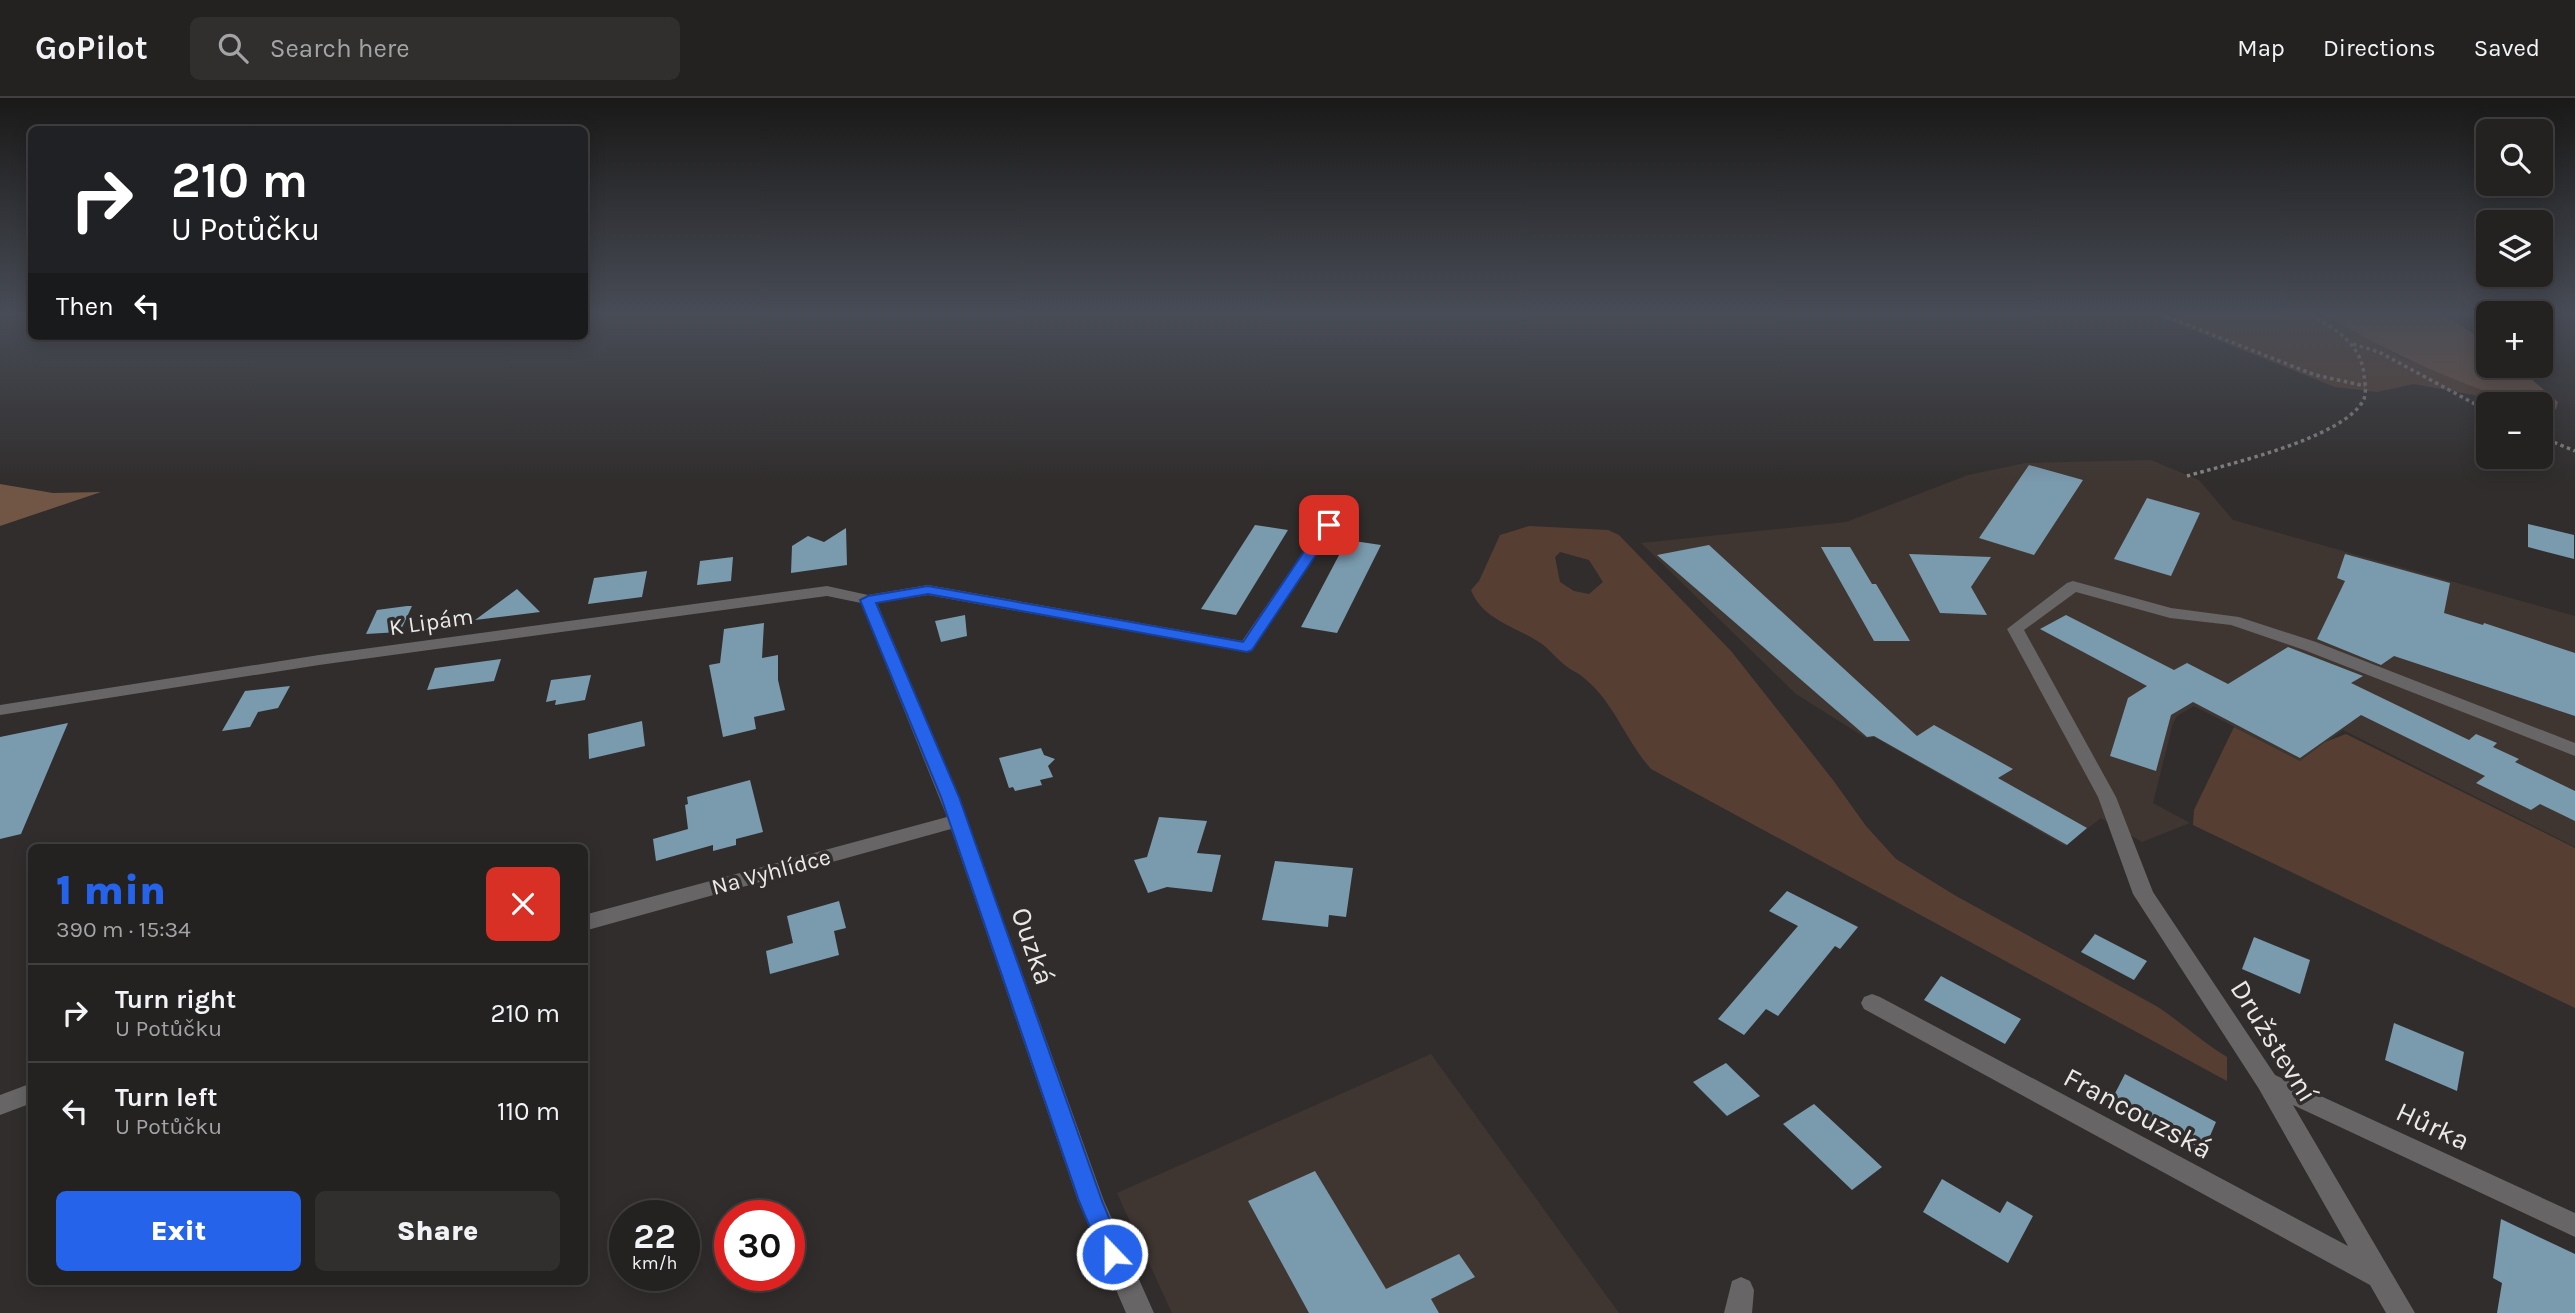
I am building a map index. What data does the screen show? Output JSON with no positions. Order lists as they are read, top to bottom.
{
  "streets": {
    "street": [
      "K Lipám",
      "Na Vyhlídce",
      "Ouzká",
      "Družstevní",
      "Francouzská",
      "Hůrka"
    ]
  },
  "crossings": [
    ["K Lipám", "Ouzká"],
    ["Na Vyhlídce", "Ouzká"],
    ["Družstevní", "Francouzská"],
    ["Družstevní", "Hůrka"]
  ],
  "page": {
    "header": "GoPilot",
    "search": "Search here",
    "nav": ["Map", "Directions", "Saved"],
    "map_buttons": ["+", "−"],
    "turn": ["210 m", "U Potůčku"],
    "then": "Then",
    "heading": ["1 min", "390 m · 15:34"],
    "list": [
      {
        "name": "Turn right",
        "note": "U Potůčku",
        "value": "210 m"
      },
      {
        "name": "Turn left",
        "note": "U Potůčku",
        "value": "110 m"
      }
    ],
    "buttons": ["Exit", "Share"],
    "speed": "22 km/h",
    "limit": "30"
  }
}
